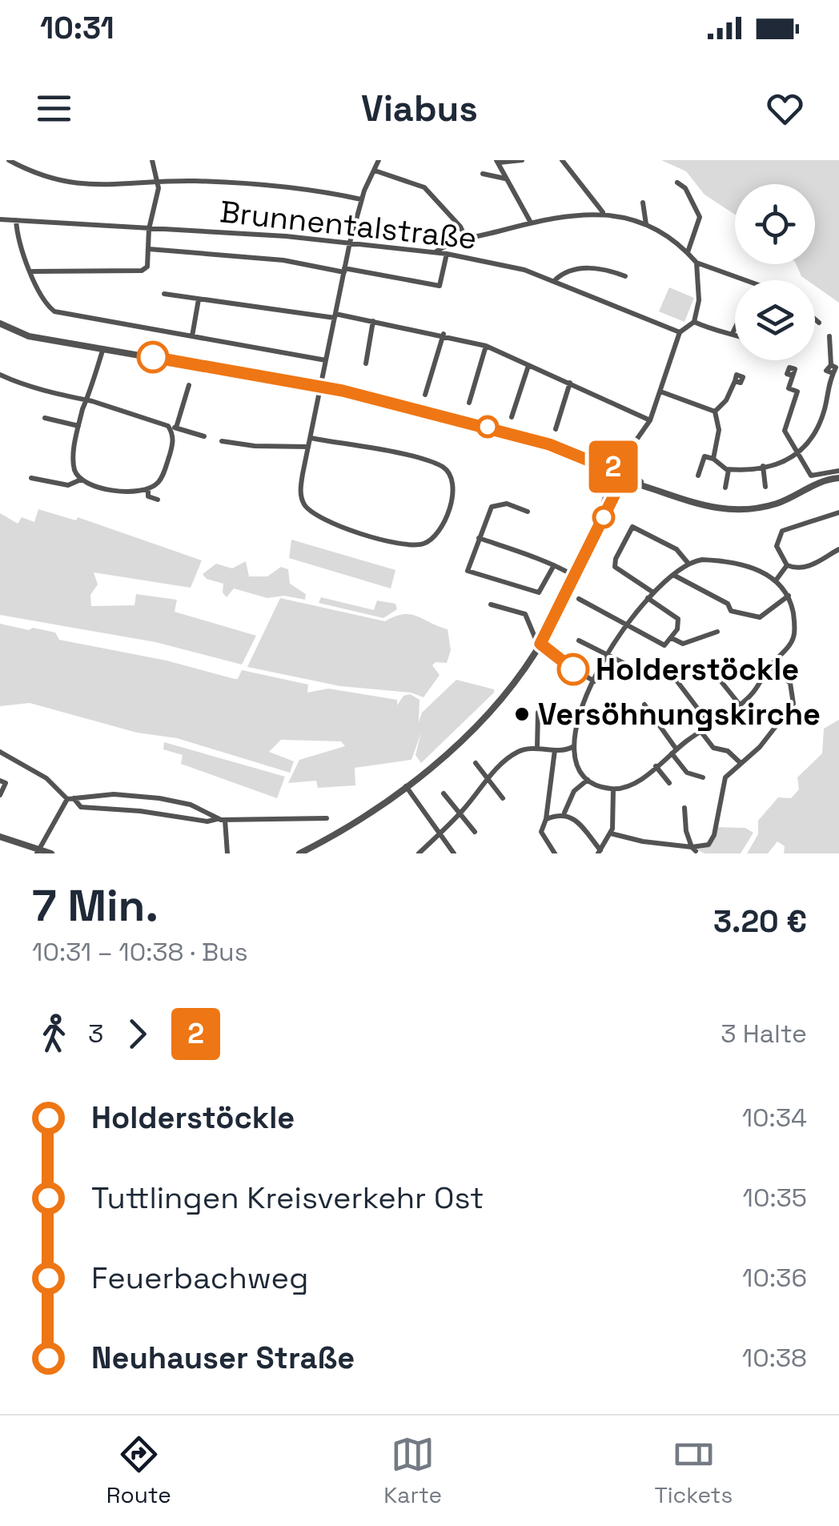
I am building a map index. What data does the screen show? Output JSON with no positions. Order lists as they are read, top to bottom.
{
  "streets": {
    "street": ["Brunnentalstraße"]
  },
  "places": ["Holderstöckle", "Versöhnungskirche"],
  "lines": ["bus line 2"],
  "page": {
    "status": "10:31",
    "header": "Viabus",
    "on_map": "2",
    "heading": ["7 Min.", "10:31 – 10:38 · Bus", "3.20 €"],
    "legs": ["3", "2", "3 Halte"],
    "list": [
      {
        "name": "Holderstöckle",
        "value": "10:34"
      },
      {
        "name": "Tuttlingen Kreisverkehr Ost",
        "value": "10:35"
      },
      {
        "name": "Feuerbachweg",
        "value": "10:36"
      },
      {
        "name": "Neuhauser Straße",
        "value": "10:38"
      }
    ],
    "tabs": ["Route", "Karte", "Tickets"]
  }
}
